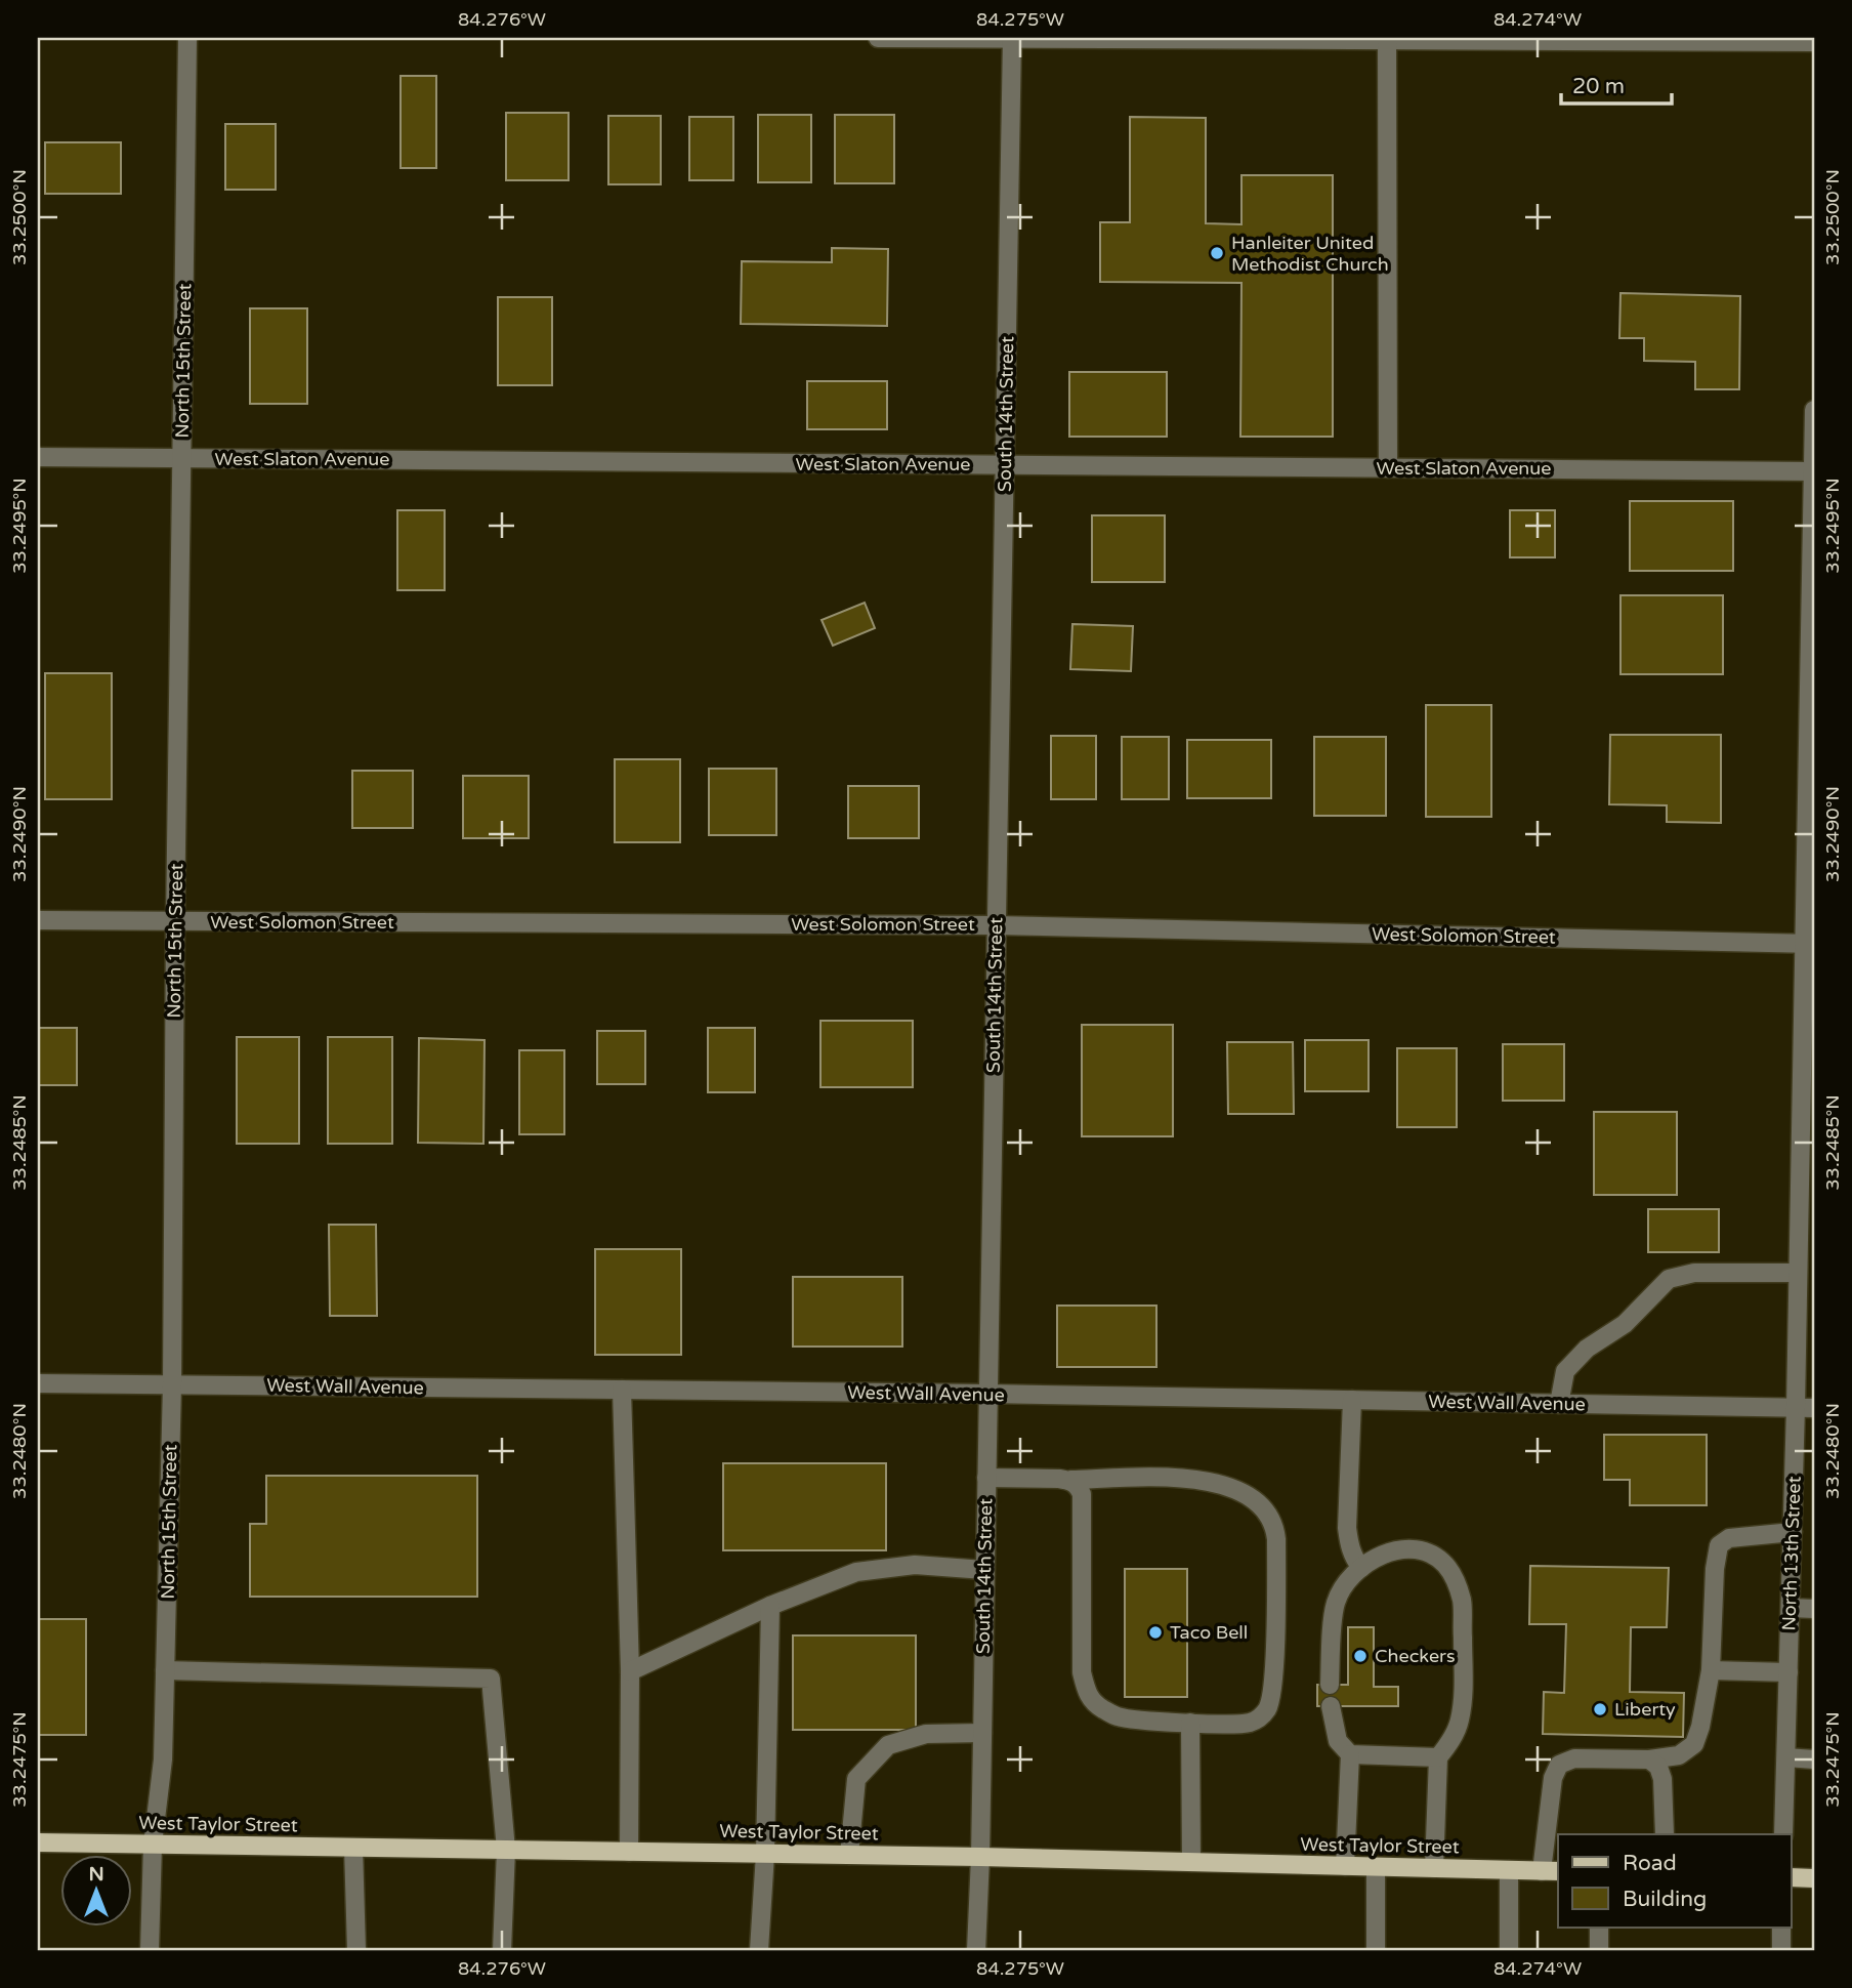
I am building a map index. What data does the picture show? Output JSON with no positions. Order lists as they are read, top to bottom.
{
  "streets": {
    "main road": ["West Taylor Street"],
    "street": [
      "North 15th Street",
      "South 14th Street",
      "West Slaton Avenue",
      "West Solomon Street",
      "West Wall Avenue",
      "North 13th Street"
    ]
  },
  "crossings": [
    ["North 15th Street", "West Slaton Avenue"],
    ["North 15th Street", "West Solomon Street"],
    ["North 15th Street", "West Wall Avenue"],
    ["North 15th Street", "West Taylor Street"],
    ["South 14th Street", "West Slaton Avenue"],
    ["South 14th Street", "West Solomon Street"],
    ["South 14th Street", "West Wall Avenue"],
    ["South 14th Street", "West Taylor Street"],
    ["West Slaton Avenue", "North 13th Street"],
    ["West Solomon Street", "North 13th Street"],
    ["West Wall Avenue", "North 13th Street"]
  ],
  "places": [
    "Hanleiter United Methodist Church",
    "Taco Bell",
    "Checkers",
    "Liberty"
  ],
  "legend": ["Road", "Building"],
  "scale_bar": "20 m",
  "north": "top",
  "coordinates": [
    "84.276°W",
    "84.275°W",
    "84.274°W",
    "33.2500°N",
    "33.2495°N",
    "33.2490°N",
    "33.2485°N",
    "33.2480°N",
    "33.2475°N"
  ]
}
